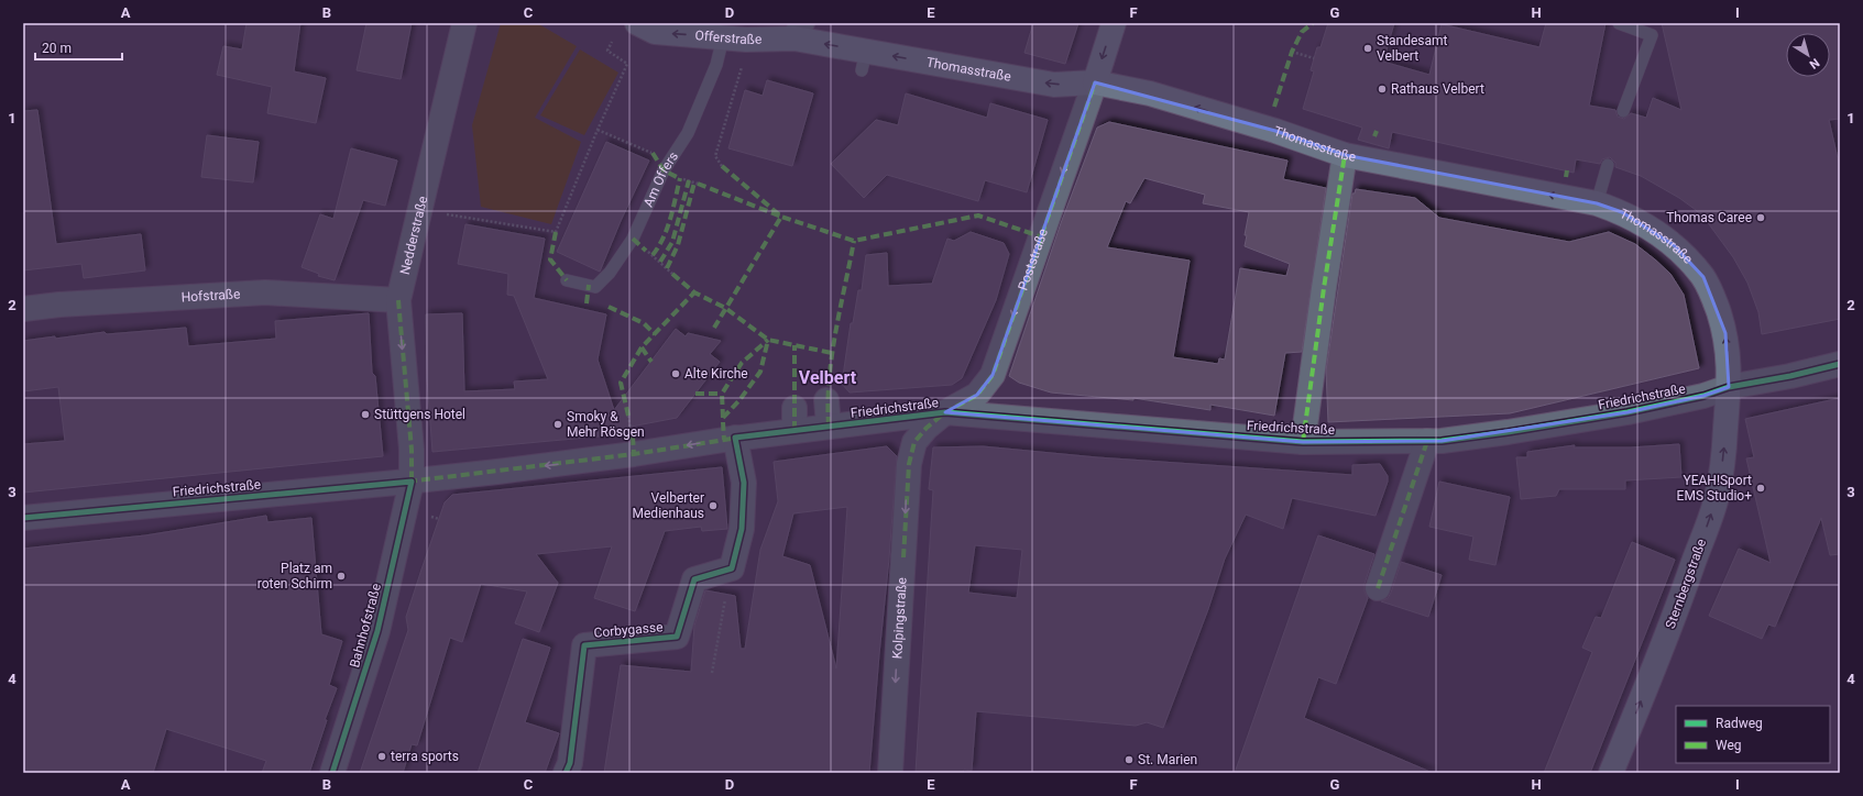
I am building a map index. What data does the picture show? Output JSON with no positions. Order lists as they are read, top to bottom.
{
  "streets": {
    "street": [
      "Offerstraße",
      "Thomasstraße",
      "Nedderstraße",
      "Poststraße",
      "Hofstraße",
      "Friedrichstraße",
      "Sternbergstraße",
      "Kolpingstraße",
      "Bahnhofstraße",
      "Corbygasse"
    ],
    "lane": ["Am Offers"]
  },
  "crossings": [
    ["Offerstraße", "Thomasstraße"],
    ["Offerstraße", "Am Offers"],
    ["Thomasstraße", "Poststraße"],
    ["Thomasstraße", "Friedrichstraße"],
    ["Thomasstraße", "Sternbergstraße"],
    ["Nedderstraße", "Hofstraße"],
    ["Nedderstraße", "Bahnhofstraße"],
    ["Poststraße", "Friedrichstraße"],
    ["Poststraße", "Kolpingstraße"],
    ["Friedrichstraße", "Sternbergstraße"],
    ["Friedrichstraße", "Bahnhofstraße"]
  ],
  "one_way": [
    "Offerstraße",
    "Thomasstraße",
    "Poststraße",
    "Sternbergstraße"
  ],
  "districts": ["Velbert"],
  "places": [
    "Standesamt Velbert",
    "Rathaus Velbert",
    "Thomas Caree",
    "Alte Kirche",
    "Stüttgens Hotel",
    "Smoky & Mehr Rösgen",
    "YEAH!Sport EMS Studio+",
    "Velberter Medienhaus",
    "Platz am roten Schirm",
    "terra sports",
    "St. Marien"
  ],
  "legend": ["Radweg", "Weg"],
  "scale_bar": "20 m",
  "north": "bottom right",
  "grid": {
    "columns": [
      "A",
      "B",
      "C",
      "D",
      "E",
      "F",
      "G",
      "H",
      "I"
    ],
    "rows": [
      "1",
      "2",
      "3",
      "4"
    ]
  }
}
